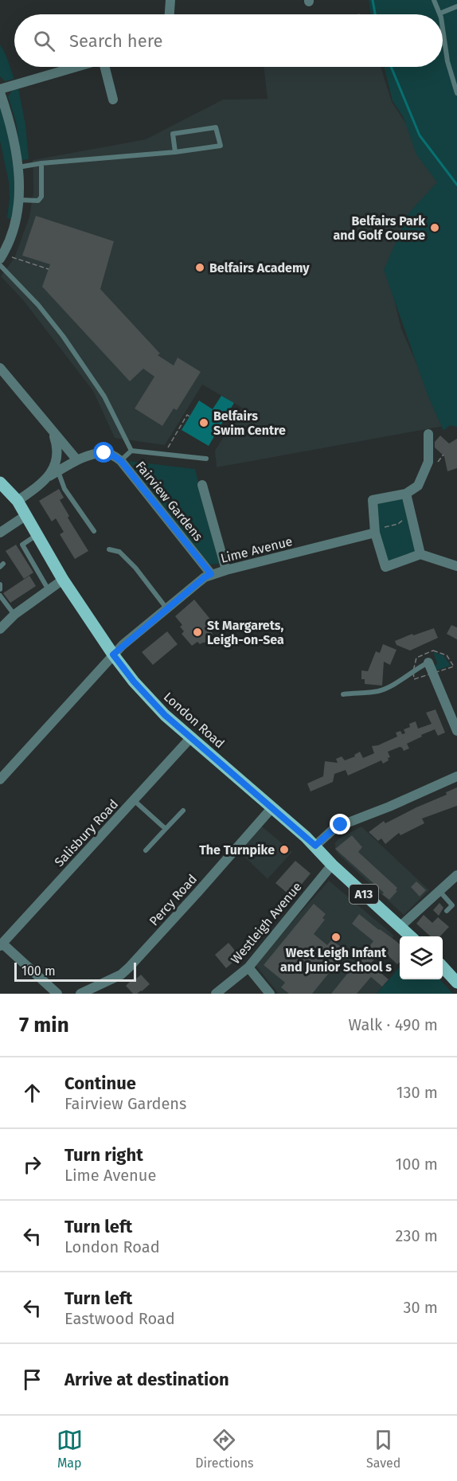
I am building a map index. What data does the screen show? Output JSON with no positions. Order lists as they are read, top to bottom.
{
  "streets": {
    "main road": ["London Road", "A13"],
    "street": [
      "Fairview Gardens",
      "Lime Avenue",
      "Salisbury Road",
      "Percy Road",
      "Westleigh Avenue"
    ]
  },
  "crossings": [
    ["Fairview Gardens", "Lime Avenue"],
    ["Fairview Gardens", "London Road"],
    ["Lime Avenue", "London Road"],
    ["London Road", "Salisbury Road"],
    ["London Road", "Percy Road"],
    ["London Road", "Westleigh Avenue"]
  ],
  "places": [
    "Belfairs Park and Golf Course",
    "Belfairs Academy",
    "Belfairs Swim Centre",
    "St Margarets, Leigh-on-Sea",
    "The Turnpike",
    "West Leigh Infant and Junior School s"
  ],
  "scale_bar": "100 m",
  "page": {
    "search": "Search here",
    "scale": "100 m",
    "heading": ["7 min", "Walk · 490 m"],
    "list": [
      ["Continue", "Fairview Gardens", "130 m"],
      ["Turn right", "Lime Avenue", "100 m"],
      ["Turn left", "London Road", "230 m"],
      ["Turn left", "Eastwood Road", "30 m"],
      "Arrive at destination"
    ],
    "nav": ["Map", "Directions", "Saved"]
  }
}
